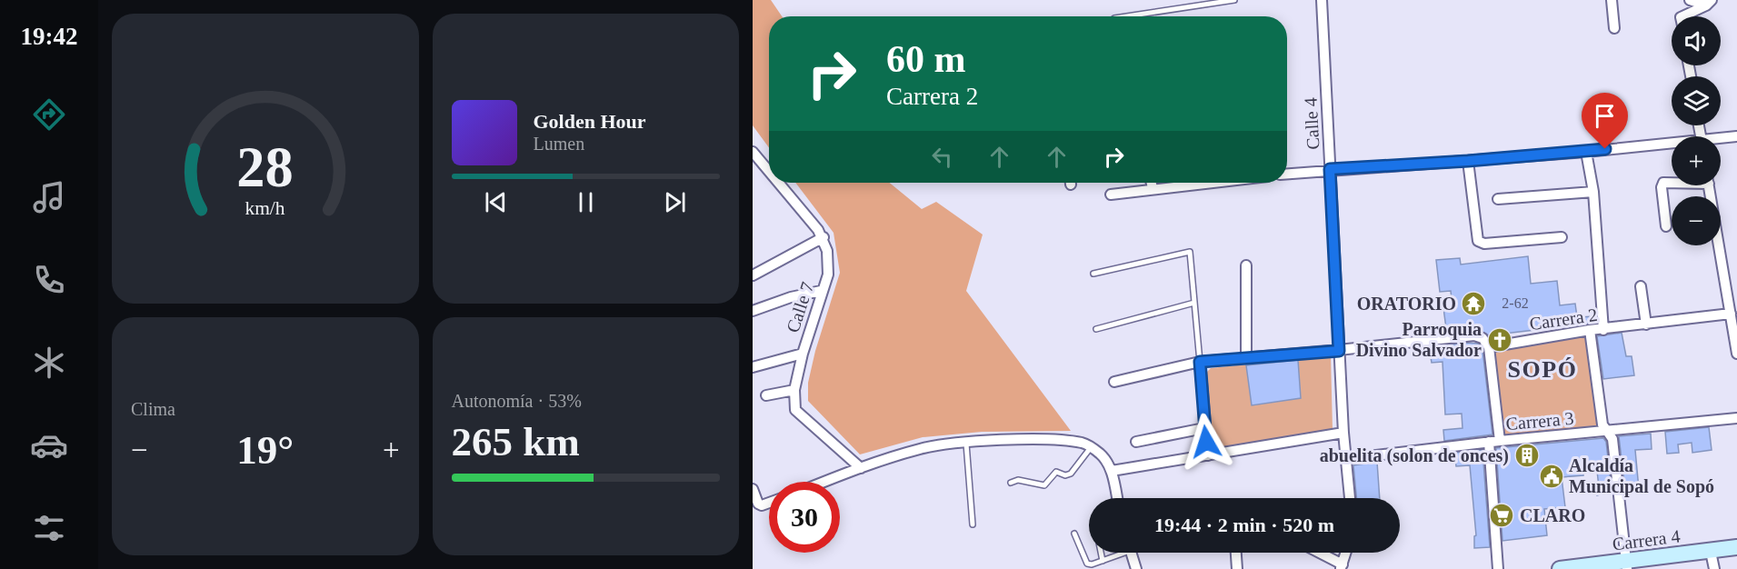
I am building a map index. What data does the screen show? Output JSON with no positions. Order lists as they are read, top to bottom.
{
  "streets": {
    "main road": ["Carrera 4"],
    "street": [
      "Calle 4",
      "Calle 7",
      "Carrera 2",
      "Carrera 3"
    ]
  },
  "crossings": [
    ["Calle 4", "Carrera 3"]
  ],
  "districts": ["SOPÓ"],
  "places": {
    "temple": ["ORATORIO"],
    "church": ["Parroquia Divino Salvador"],
    "building": ["abuelita (solon de onces)"],
    "public building": ["Alcaldía Municipal de Sopó"],
    "supermarket": ["CLARO"]
  },
  "house_numbers": ["2-62"],
  "page": {
    "tabs": "19:42",
    "map_buttons": ["+", "−"],
    "turn": ["60 m", "Carrera 2"],
    "song": ["Golden Hour", "Lumen"],
    "tile": [
      "Clima",
      ["Autonomía · 53%", "265 km"]
    ],
    "heat": ["−", "19°", "+"],
    "limit": "30",
    "trip": "19:44 · 2 min · 520 m",
    "gauge": ["28", "km/h"]
  }
}
